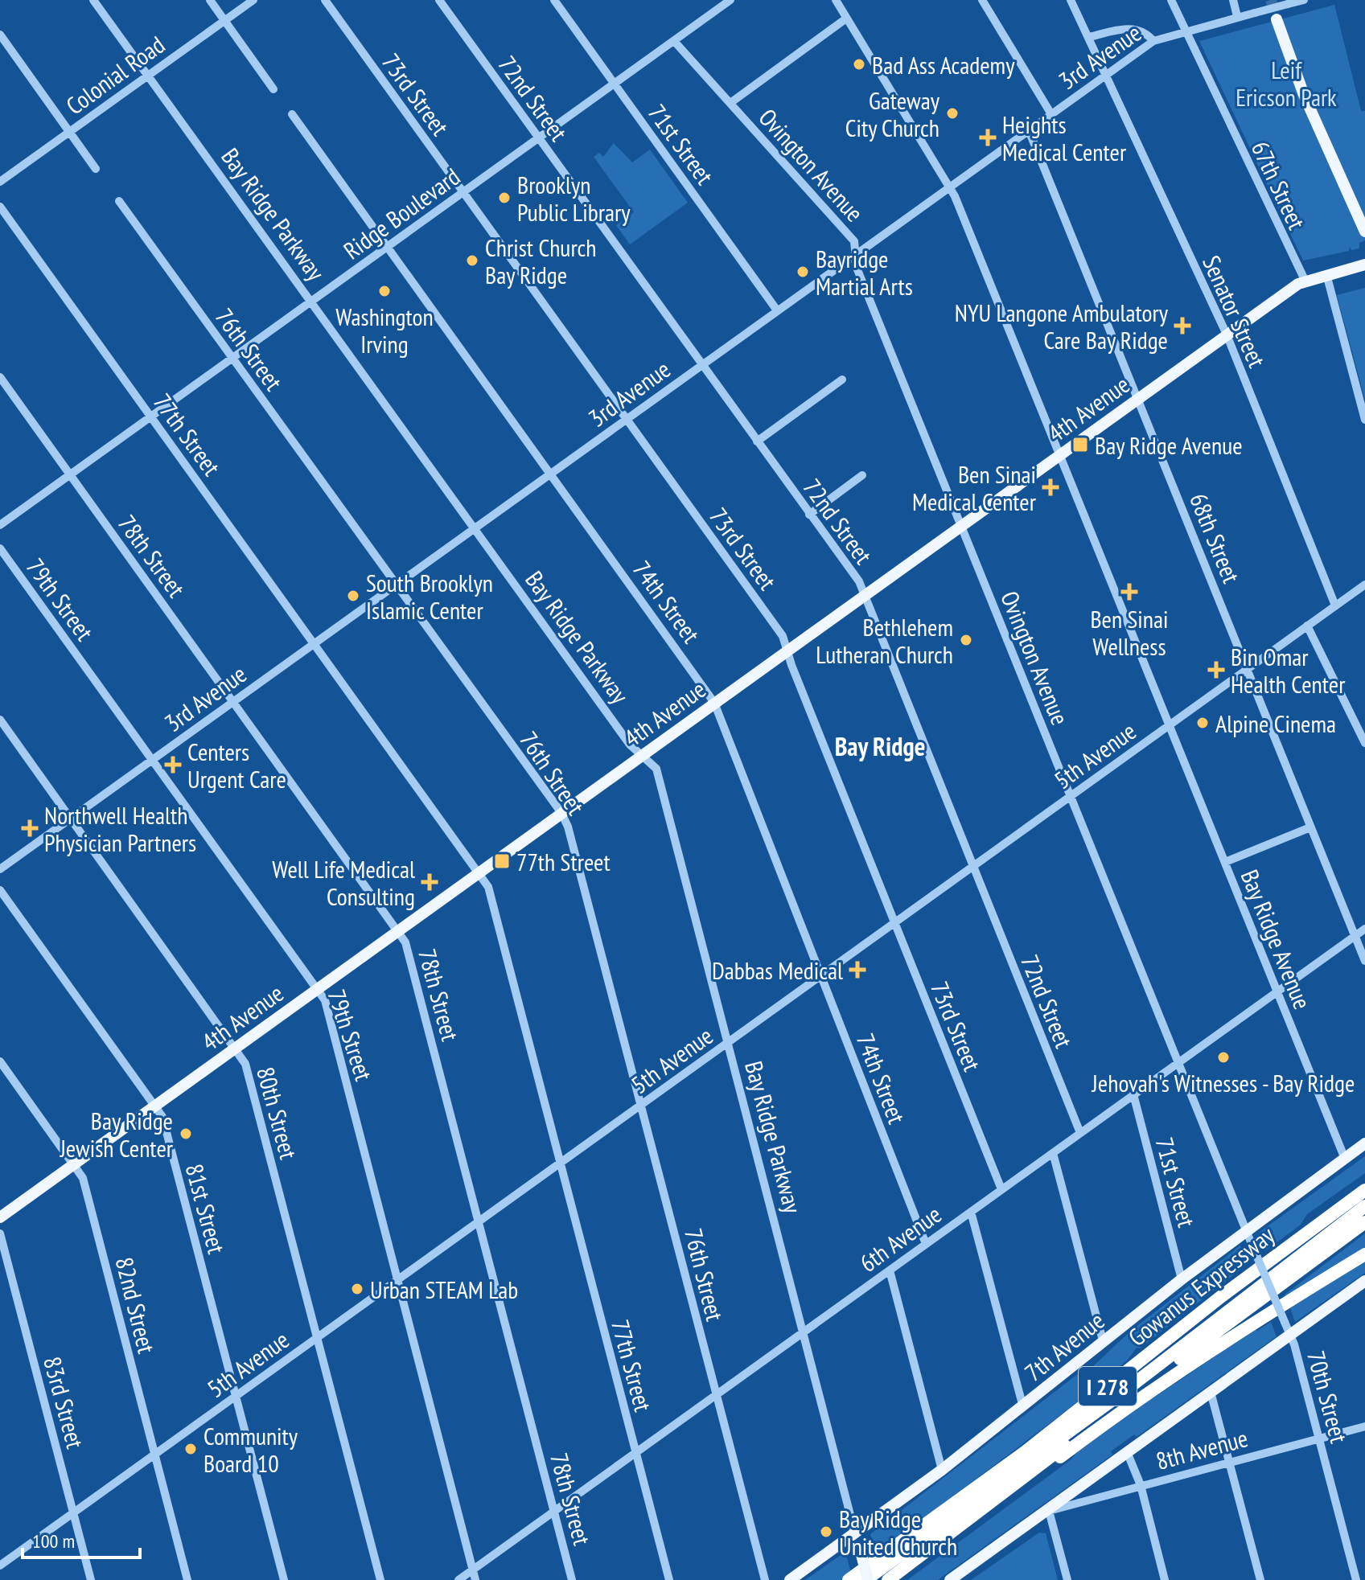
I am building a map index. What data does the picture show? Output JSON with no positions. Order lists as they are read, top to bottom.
{
  "streets": {
    "highway": ["Gowanus Expressway", "I 278"],
    "main road": ["Bay Ridge Parkway", "4th Avenue", "7th Avenue"],
    "street": [
      "3rd Avenue",
      "Colonial Road",
      "73rd Street",
      "72nd Street",
      "71st Street",
      "Ovington Avenue",
      "67th Street",
      "Ridge Boulevard",
      "Senator Street",
      "76th Street",
      "77th Street",
      "68th Street",
      "78th Street",
      "79th Street",
      "74th Street",
      "5th Avenue",
      "Bay Ridge Avenue",
      "80th Street",
      "81st Street",
      "6th Avenue",
      "82nd Street",
      "70th Street",
      "83rd Street",
      "8th Avenue"
    ]
  },
  "crossings": [
    ["3rd Avenue", "73rd Street"],
    ["3rd Avenue", "72nd Street"],
    ["3rd Avenue", "71st Street"],
    ["3rd Avenue", "Ovington Avenue"],
    ["3rd Avenue", "67th Street"],
    ["3rd Avenue", "Bay Ridge Parkway"],
    ["3rd Avenue", "Senator Street"],
    ["3rd Avenue", "76th Street"],
    ["3rd Avenue", "77th Street"],
    ["3rd Avenue", "68th Street"],
    ["3rd Avenue", "78th Street"],
    ["3rd Avenue", "79th Street"],
    ["3rd Avenue", "74th Street"],
    ["3rd Avenue", "Bay Ridge Avenue"],
    ["3rd Avenue", "80th Street"],
    ["Colonial Road", "Bay Ridge Parkway"],
    ["73rd Street", "Ridge Boulevard"],
    ["73rd Street", "4th Avenue"],
    ["73rd Street", "5th Avenue"],
    ["73rd Street", "6th Avenue"],
    ["72nd Street", "Ridge Boulevard"],
    ["72nd Street", "4th Avenue"],
    ["72nd Street", "5th Avenue"],
    ["72nd Street", "6th Avenue"],
    ["71st Street", "Ridge Boulevard"],
    ["71st Street", "6th Avenue"],
    ["71st Street", "7th Avenue"],
    ["Ovington Avenue", "Ridge Boulevard"],
    ["Ovington Avenue", "4th Avenue"],
    ["Ovington Avenue", "5th Avenue"],
    ["Ovington Avenue", "6th Avenue"],
    ["Ovington Avenue", "7th Avenue"],
    ["Ovington Avenue", "70th Street"],
    ["67th Street", "4th Avenue"],
    ["Ridge Boulevard", "Bay Ridge Parkway"],
    ["Ridge Boulevard", "76th Street"],
    ["Ridge Boulevard", "77th Street"],
    ["Ridge Boulevard", "78th Street"],
    ["Ridge Boulevard", "74th Street"],
    ["Bay Ridge Parkway", "4th Avenue"],
    ["Bay Ridge Parkway", "5th Avenue"],
    ["Bay Ridge Parkway", "6th Avenue"],
    ["Bay Ridge Parkway", "7th Avenue"],
    ["Bay Ridge Parkway", "I 278"],
    ["Senator Street", "4th Avenue"],
    ["Senator Street", "5th Avenue"],
    ["76th Street", "4th Avenue"],
    ["76th Street", "5th Avenue"],
    ["76th Street", "6th Avenue"],
    ["4th Avenue", "77th Street"],
    ["4th Avenue", "68th Street"],
    ["4th Avenue", "78th Street"],
    ["4th Avenue", "79th Street"],
    ["4th Avenue", "74th Street"],
    ["4th Avenue", "Bay Ridge Avenue"],
    ["4th Avenue", "80th Street"],
    ["4th Avenue", "81st Street"],
    ["4th Avenue", "82nd Street"],
    ["77th Street", "5th Avenue"],
    ["77th Street", "6th Avenue"],
    ["68th Street", "5th Avenue"],
    ["68th Street", "6th Avenue"],
    ["78th Street", "5th Avenue"],
    ["78th Street", "6th Avenue"],
    ["79th Street", "5th Avenue"],
    ["79th Street", "6th Avenue"],
    ["74th Street", "5th Avenue"],
    ["74th Street", "6th Avenue"],
    ["5th Avenue", "Bay Ridge Avenue"],
    ["5th Avenue", "80th Street"],
    ["5th Avenue", "81st Street"],
    ["5th Avenue", "82nd Street"],
    ["5th Avenue", "83rd Street"],
    ["Bay Ridge Avenue", "6th Avenue"],
    ["Bay Ridge Avenue", "7th Avenue"],
    ["70th Street", "8th Avenue"]
  ],
  "districts": ["Bay Ridge"],
  "parks": ["Leif Ericson Park"],
  "places": {
    "other": [
      "Bad Ass Academy",
      "Gateway City Church",
      "Brooklyn Public Library",
      "Christ Church Bay Ridge",
      "Bayridge Martial Arts",
      "Washington Irving",
      "South Brooklyn Islamic Center",
      "Bethlehem Lutheran Church",
      "Alpine Cinema",
      "Jehovah's Witnesses - Bay Ridge",
      "Bay Ridge Jewish Center",
      "Urban STEAM Lab",
      "Community Board 10",
      "Bay Ridge United Church"
    ],
    "health": [
      "Heights Medical Center",
      "NYU Langone Ambulatory Care Bay Ridge",
      "Ben Sinai Medical Center",
      "Ben Sinai Wellness",
      "Bin Omar Health Center",
      "Centers Urgent Care",
      "Northwell Health Physician Partners",
      "Well Life Medical Consulting",
      "Dabbas Medical"
    ],
    "transit": ["Bay Ridge Avenue", "77th Street"]
  },
  "scale_bar": "100 m"
}
